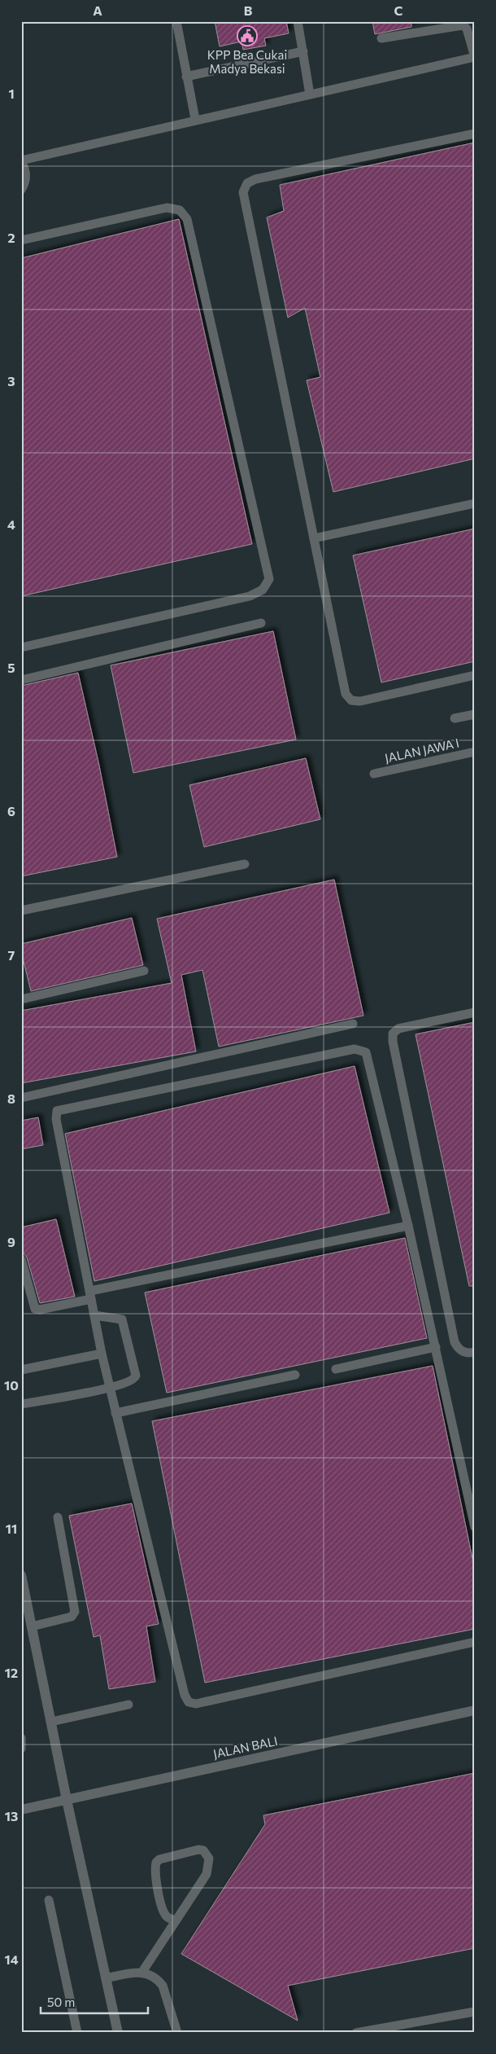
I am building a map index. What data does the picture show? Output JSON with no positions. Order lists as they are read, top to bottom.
{
  "streets": {
    "street": ["JALAN BALI"],
    "lane": ["JALAN JAWA I"]
  },
  "places": {
    "public building": ["KPP Bea Cukai Madya Bekasi"]
  },
  "scale_bar": "50 m",
  "grid": {
    "columns": ["A", "B", "C"],
    "rows": [
      "1",
      "2",
      "3",
      "4",
      "5",
      "6",
      "7",
      "8",
      "9",
      "10",
      "11",
      "12",
      "13",
      "14"
    ]
  }
}
